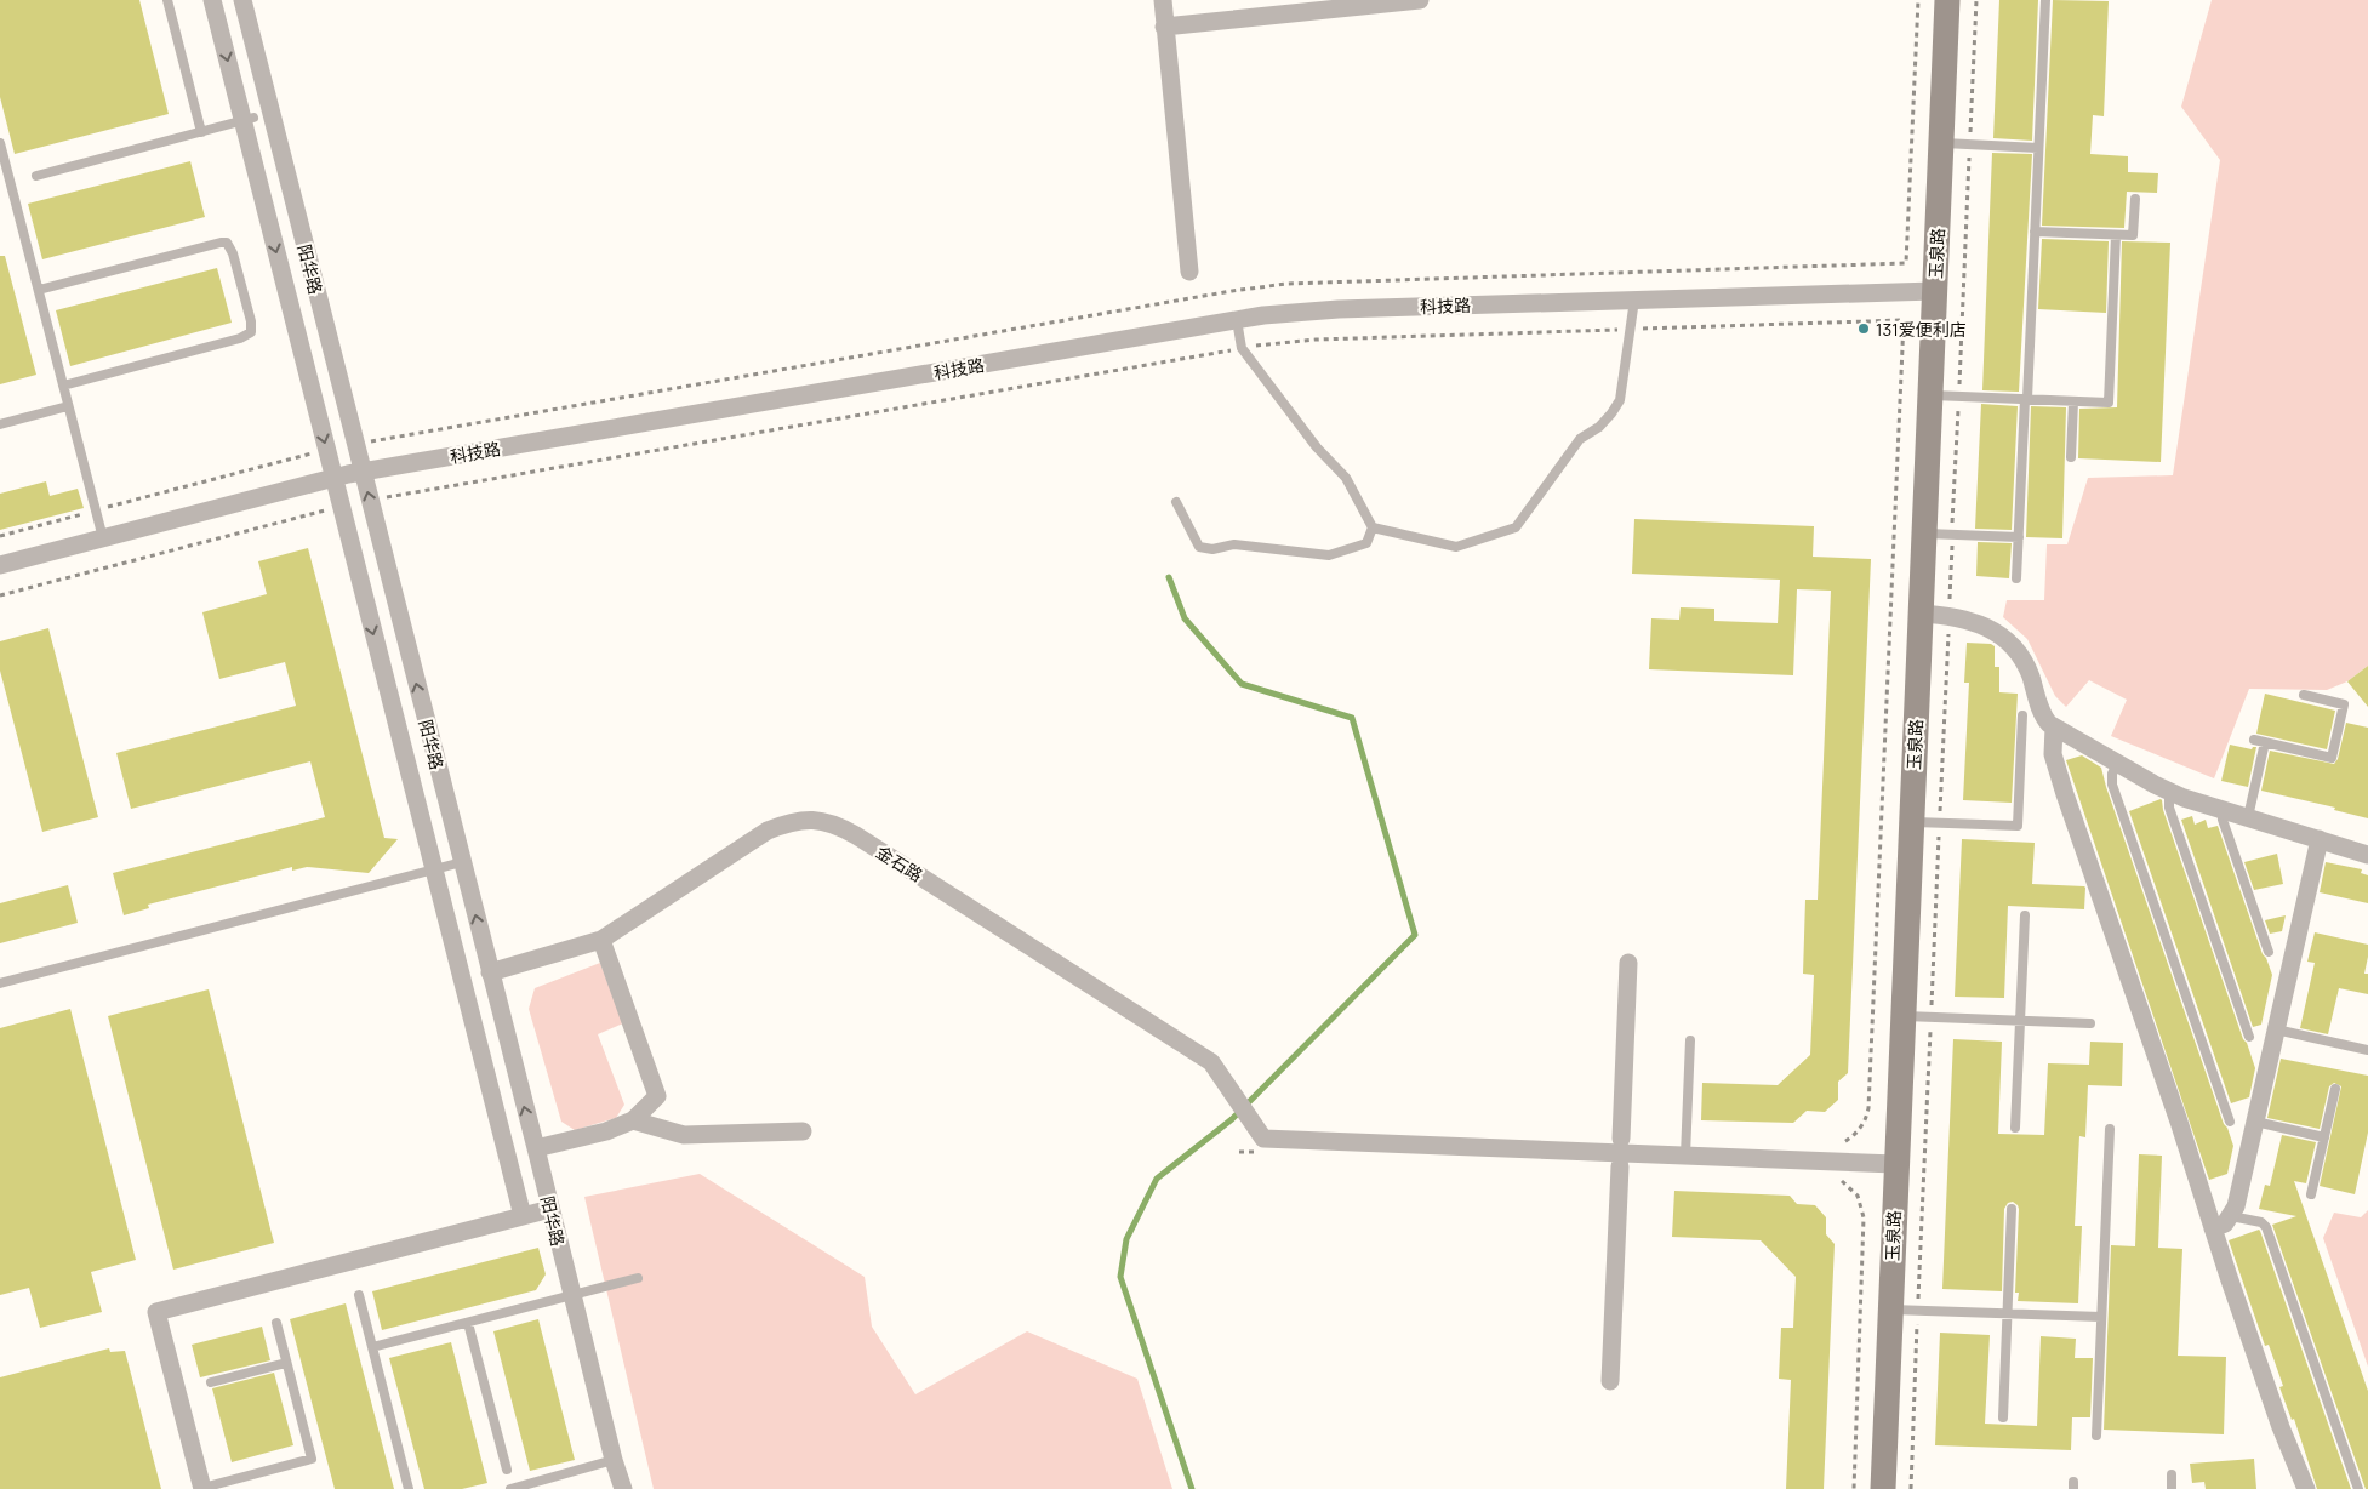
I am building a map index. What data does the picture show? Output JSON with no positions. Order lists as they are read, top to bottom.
{
  "streets": {
    "street": [
      "玉泉路",
      "阳华路",
      "科技路",
      "金石路"
    ]
  },
  "crossings": [
    ["玉泉路", "科技路"],
    ["阳华路", "科技路"],
    ["阳华路", "金石路"]
  ],
  "places": ["131爱便利店"]
}
